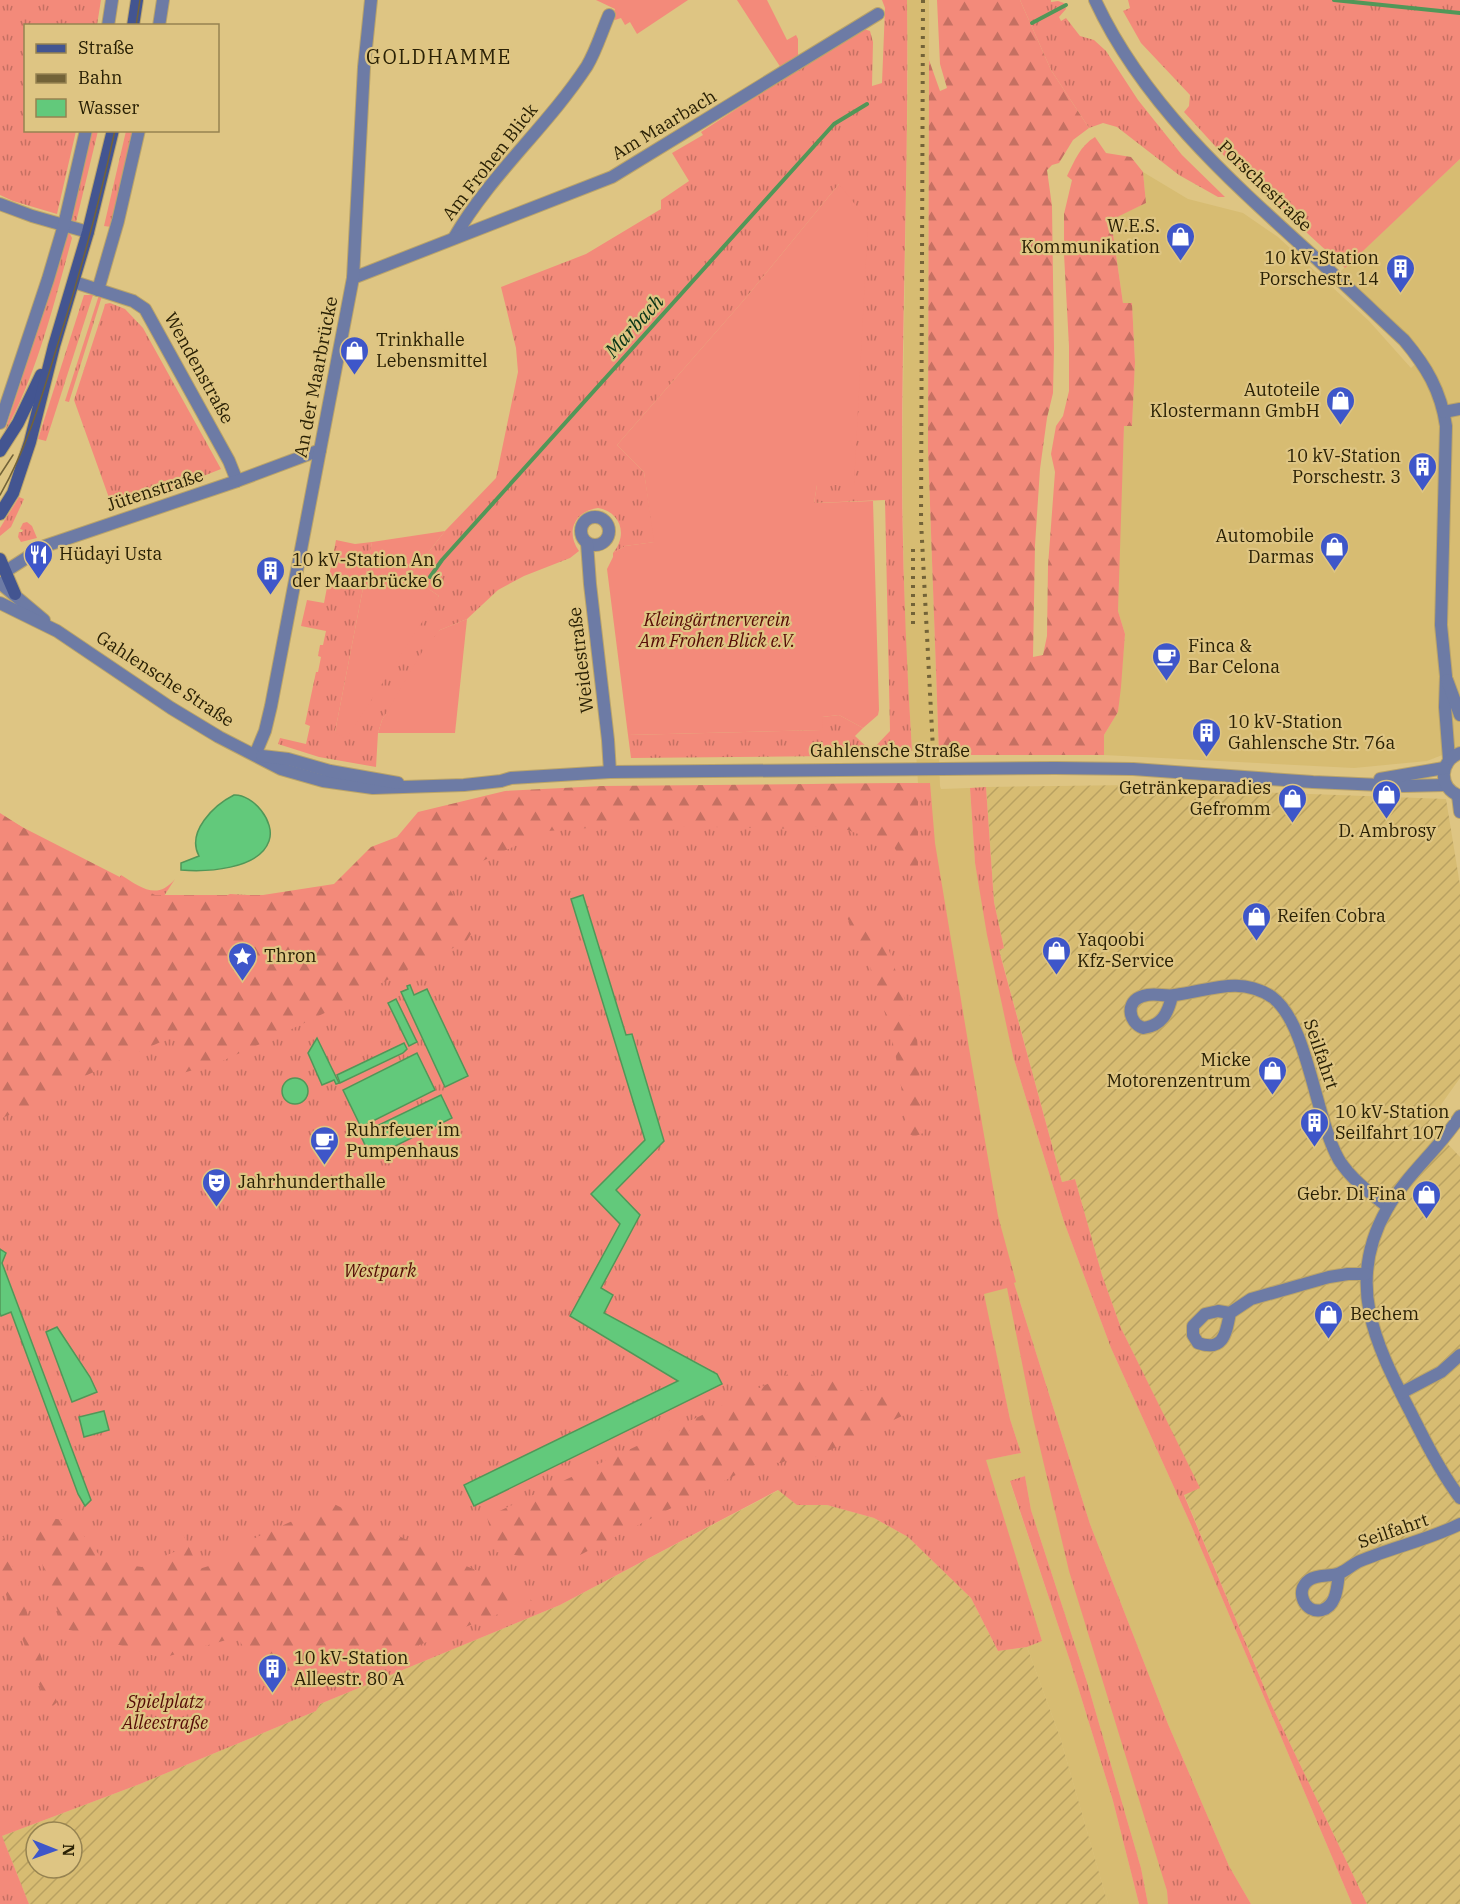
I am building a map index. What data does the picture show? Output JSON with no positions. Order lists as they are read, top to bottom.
{
  "streets": {
    "main road": ["Gahlensche Straße"],
    "street": [
      "Am Maarbach",
      "Am Frohen Blick",
      "Porschestraße",
      "Wendenstraße",
      "An der Maarbrücke",
      "Jütenstraße",
      "Weidestraße",
      "Seilfahrt"
    ]
  },
  "crossings": [
    ["Am Maarbach", "Am Frohen Blick"],
    ["Am Frohen Blick", "An der Maarbrücke"],
    ["Porschestraße", "Gahlensche Straße"],
    ["Wendenstraße", "Jütenstraße"],
    ["An der Maarbrücke", "Jütenstraße"],
    ["An der Maarbrücke", "Gahlensche Straße"],
    ["Jütenstraße", "Gahlensche Straße"],
    ["Weidestraße", "Gahlensche Straße"]
  ],
  "districts": ["GOLDHAMME"],
  "water": ["Marbach"],
  "parks": ["Kleingärtnerverein Am Frohen Blick e.V.", "Westpark", "Spielplatz Alleestraße"],
  "places": {
    "shop": [
      "W.E.S. Kommunikation",
      "Trinkhalle Lebensmittel",
      "Autoteile Klostermann GmbH",
      "Automobile Darmas",
      "D. Ambrosy",
      "Getränkeparadies Gefromm",
      "Reifen Cobra",
      "Yaqoobi Kfz-Service",
      "Micke Motorenzentrum",
      "Gebr. Di Fina",
      "Bechem"
    ],
    "building": [
      "10 kV-Station Porschestr. 14",
      "10 kV-Station Porschestr. 3",
      "10 kV-Station An der Maarbrücke 6",
      "10 kV-Station Gahlensche Str. 76a",
      "10 kV-Station Seilfahrt 107",
      "10 kV-Station Alleestr. 80 A"
    ],
    "restaurant": ["Hüdayi Usta"],
    "cafe": ["Finca & Bar Celona", "Ruhrfeuer im Pumpenhaus"],
    "place": ["Thron"],
    "theatre": ["Jahrhunderthalle"]
  },
  "legend": ["Straße", "Bahn", "Wasser"],
  "north": "right"
}
